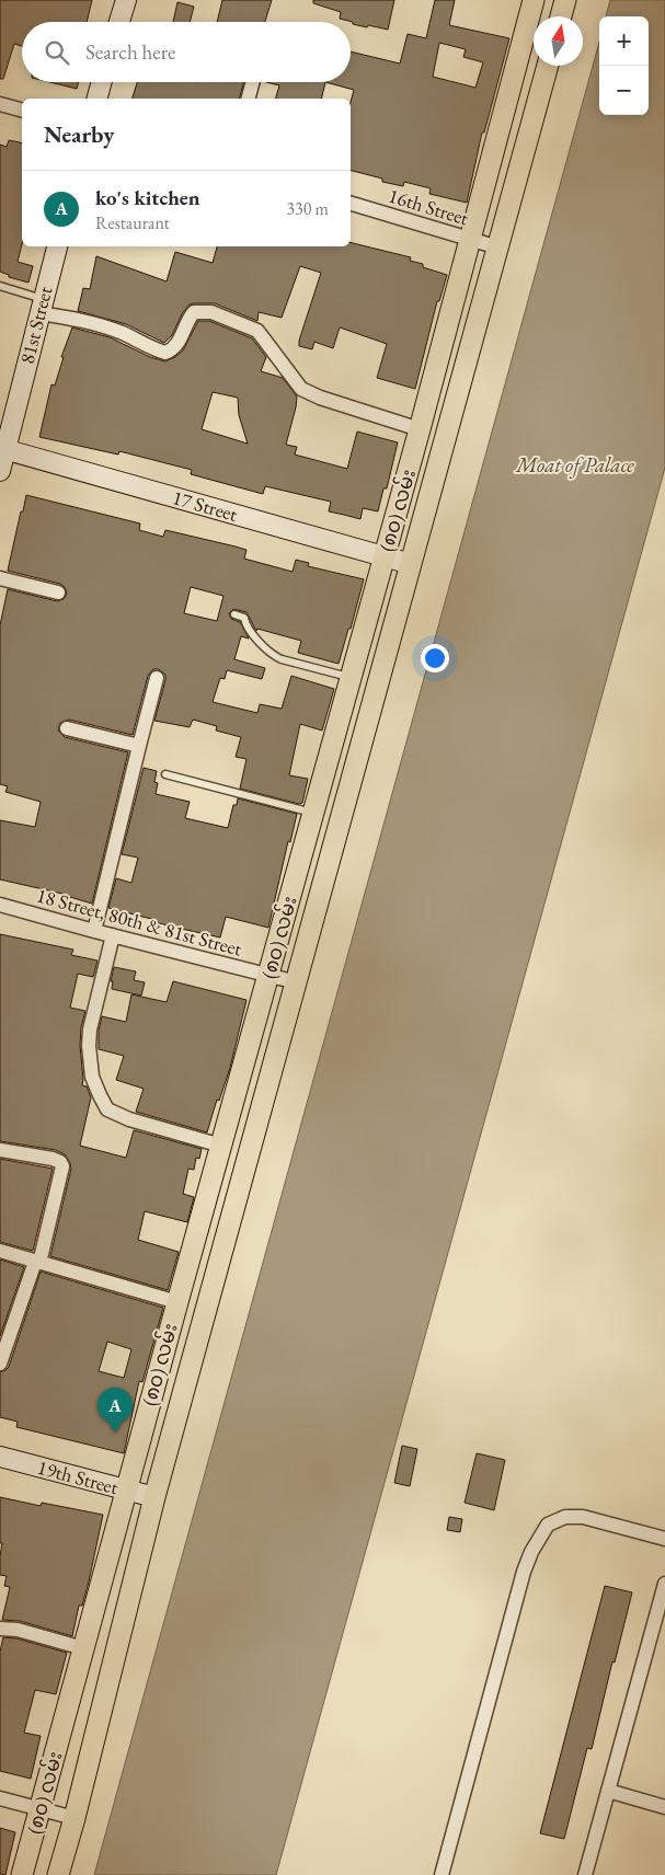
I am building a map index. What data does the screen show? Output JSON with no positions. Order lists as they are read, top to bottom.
{
  "streets": {
    "main road": ["(၈၀) လမ်း"],
    "street": [
      "16th Street",
      "81st Street",
      "17 Street",
      "18 Street, 80th & 81st Street",
      "19th Street"
    ]
  },
  "crossings": [
    ["16th Street", "(၈၀) လမ်း"],
    ["81st Street", "17 Street"],
    ["17 Street", "(၈၀) လမ်း"],
    ["(၈၀) လမ်း", "18 Street, 80th & 81st Street"],
    ["(၈၀) လမ်း", "19th Street"]
  ],
  "water": ["Moat of Palace"],
  "north": "top",
  "page": {
    "map_buttons": ["+", "−"],
    "search": "Search here",
    "heading": "Nearby",
    "list": [
      {
        "mark": "A",
        "name": "ko's kitchen",
        "note": "Restaurant",
        "value": "330 m"
      }
    ],
    "pins": "A"
  }
}
